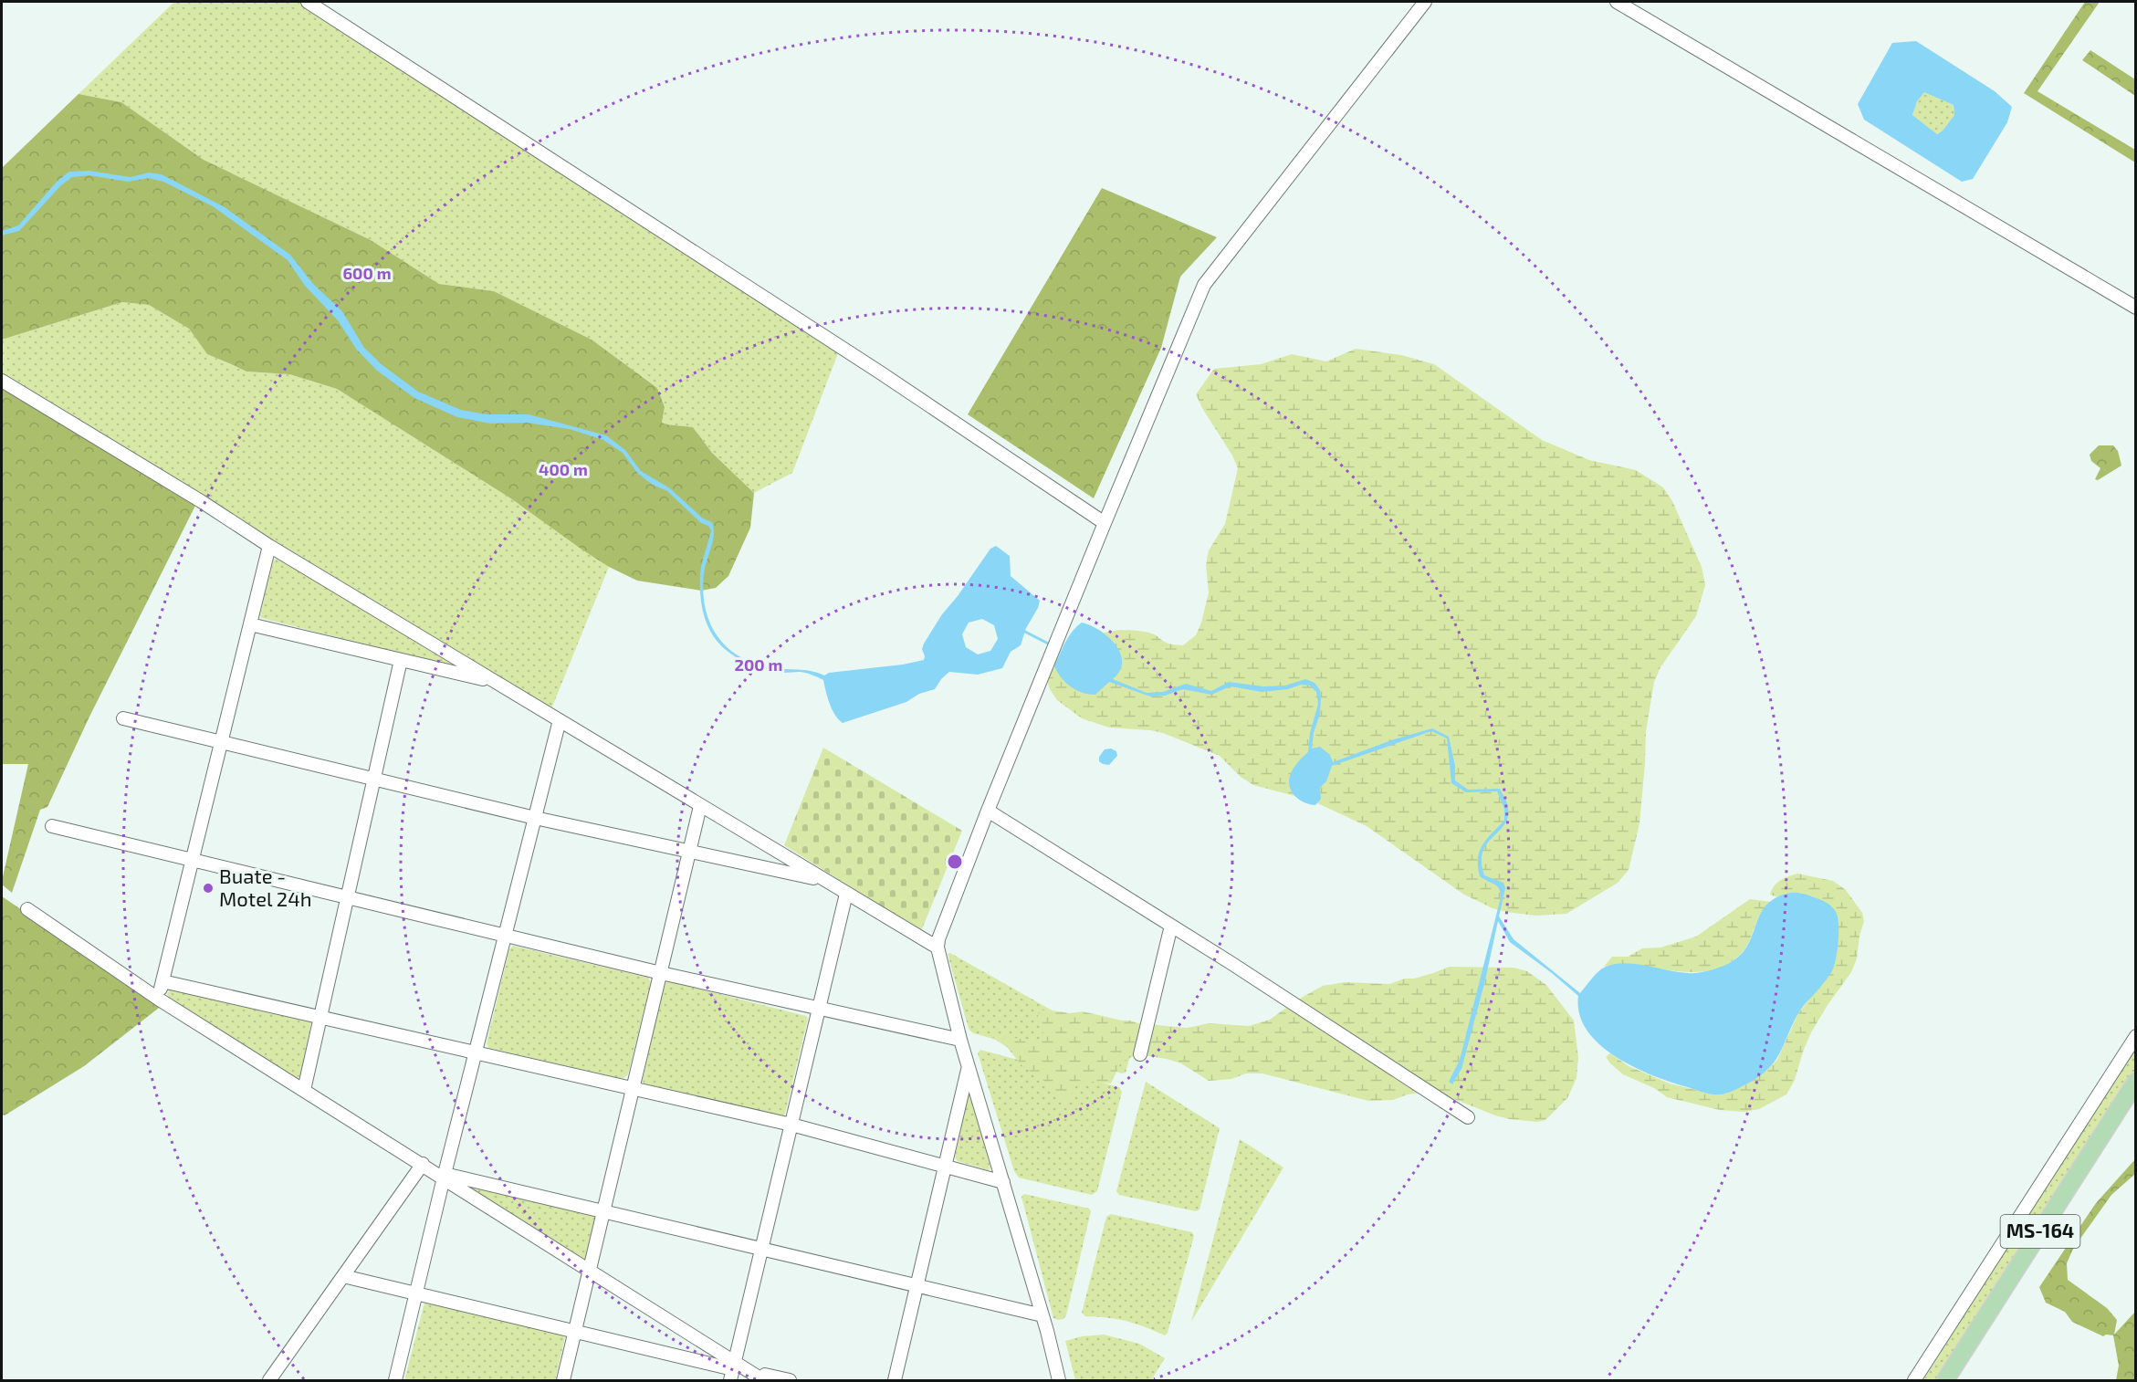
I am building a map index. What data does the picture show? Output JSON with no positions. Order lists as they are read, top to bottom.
{
  "streets": {
    "main road": ["MS-164"]
  },
  "places": ["Buate - Motel 24h"],
  "rings": ["600 m", "400 m", "200 m"]
}
